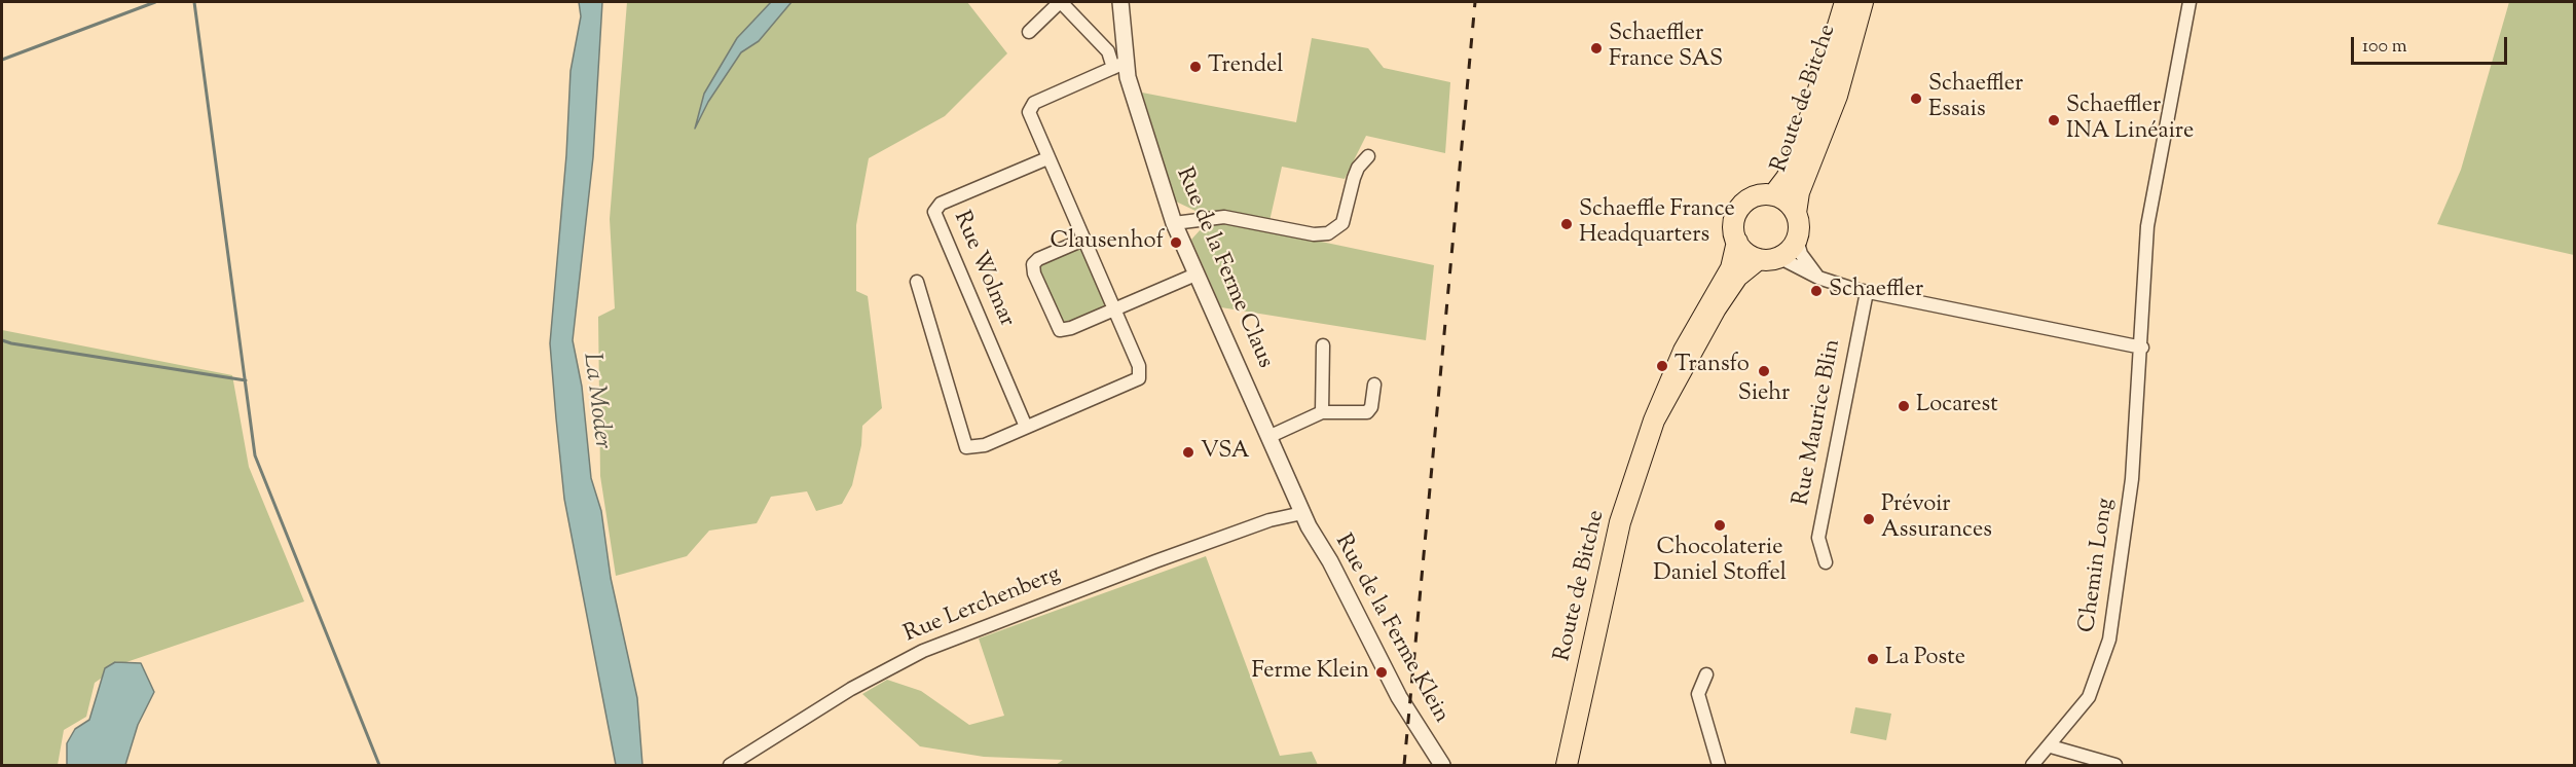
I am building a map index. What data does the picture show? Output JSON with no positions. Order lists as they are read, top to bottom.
{
  "streets": {
    "main road": ["Route de Bitche"],
    "street": [
      "Rue de la Ferme Claus",
      "Rue Wolmar",
      "Rue Maurice Blin",
      "Chemin Long",
      "Rue Lerchenberg",
      "Rue de la Ferme Klein"
    ]
  },
  "crossings": [
    ["Rue de la Ferme Claus", "Rue Lerchenberg"],
    ["Rue de la Ferme Claus", "Rue de la Ferme Klein"],
    ["Rue Lerchenberg", "Rue de la Ferme Klein"]
  ],
  "water": ["La Moder"],
  "places": [
    "Schaeffler France SAS",
    "Trendel",
    "Schaeffler Essais",
    "Schaeffler INA Linéaire",
    "Schaeffle France Headquarters",
    "Clausenhof",
    "Schaeffler",
    "Transfo",
    "Siehr",
    "Locarest",
    "VSA",
    "Prévoir Assurances",
    "Chocolaterie Daniel Stoffel",
    "La Poste",
    "Ferme Klein"
  ],
  "scale_bar": "100 m"
}
